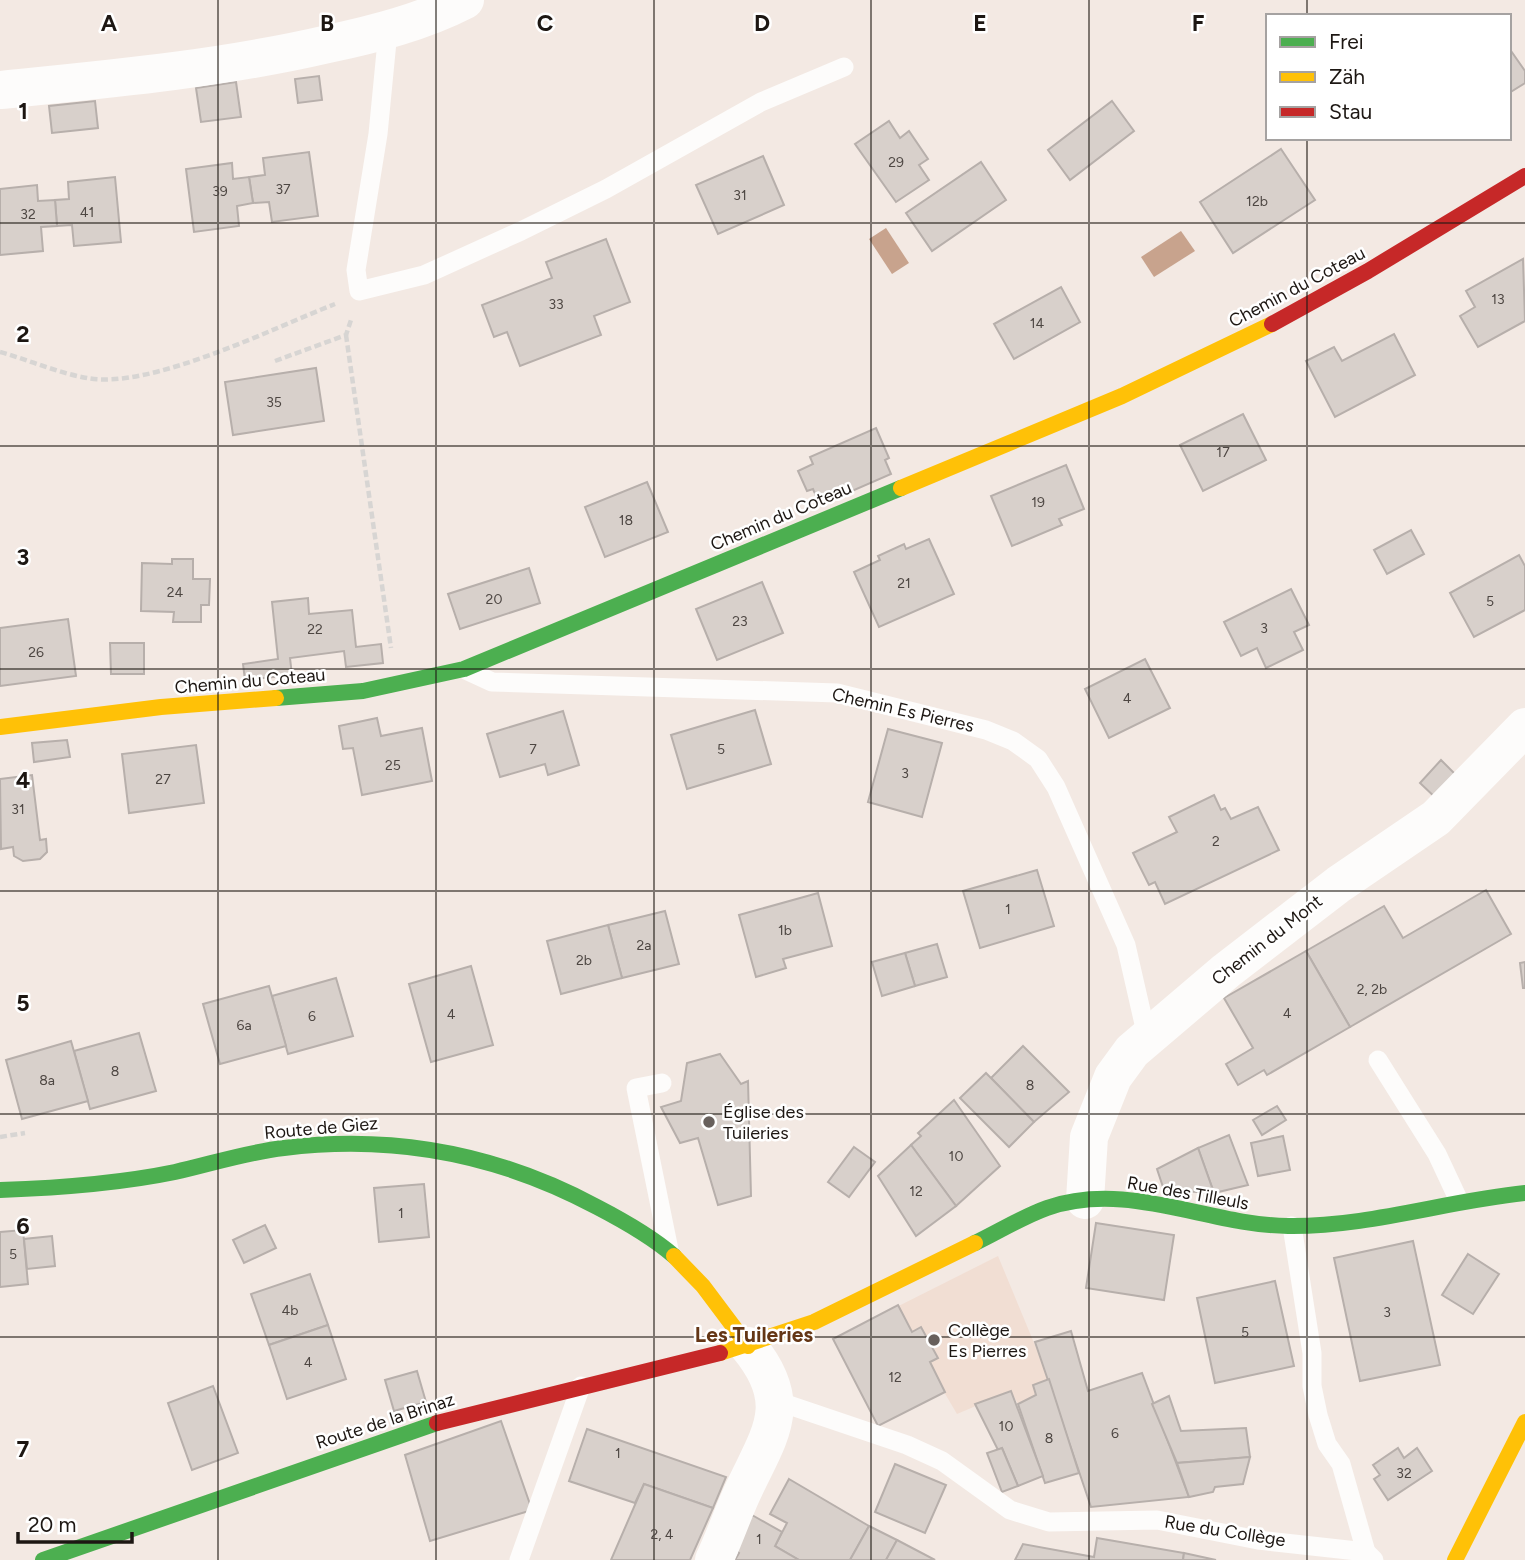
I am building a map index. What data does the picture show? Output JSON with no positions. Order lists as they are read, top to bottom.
{
  "streets": {
    "street": [
      "Chemin du Coteau",
      "Chemin du Mont",
      "Route de Giez",
      "Rue des Tilleuls",
      "Route de la Brinaz"
    ],
    "lane": ["Chemin Es Pierres", "Rue du Collège"]
  },
  "crossings": [
    ["Chemin du Coteau", "Chemin Es Pierres"],
    ["Chemin Es Pierres", "Chemin du Mont"],
    ["Chemin du Mont", "Rue des Tilleuls"],
    ["Route de Giez", "Rue des Tilleuls"],
    ["Route de Giez", "Route de la Brinaz"],
    ["Rue des Tilleuls", "Route de la Brinaz"]
  ],
  "districts": ["Les Tuileries"],
  "places": ["Église des Tuileries", "Collège Es Pierres"],
  "house_numbers": [
    "29",
    "37",
    "39",
    "31",
    "12b",
    "41",
    "32",
    "13",
    "33",
    "14",
    "35",
    "17",
    "19",
    "18",
    "21",
    "24",
    "20",
    "5",
    "23",
    "3",
    "22",
    "26",
    "4",
    "7",
    "5",
    "25",
    "3",
    "27",
    "31",
    "2",
    "1",
    "1b",
    "2a",
    "2b",
    "2, 2b",
    "4",
    "4",
    "6",
    "6a",
    "8",
    "8a",
    "8",
    "10",
    "12",
    "1",
    "5",
    "4b",
    "3",
    "5",
    "4",
    "12",
    "10",
    "6",
    "8",
    "1",
    "32",
    "2, 4",
    "1"
  ],
  "legend": ["Frei", "Zäh", "Stau"],
  "scale_bar": "20 m",
  "grid": {
    "columns": [
      "A",
      "B",
      "C",
      "D",
      "E",
      "F"
    ],
    "rows": [
      "1",
      "2",
      "3",
      "4",
      "5",
      "6",
      "7"
    ]
  }
}
